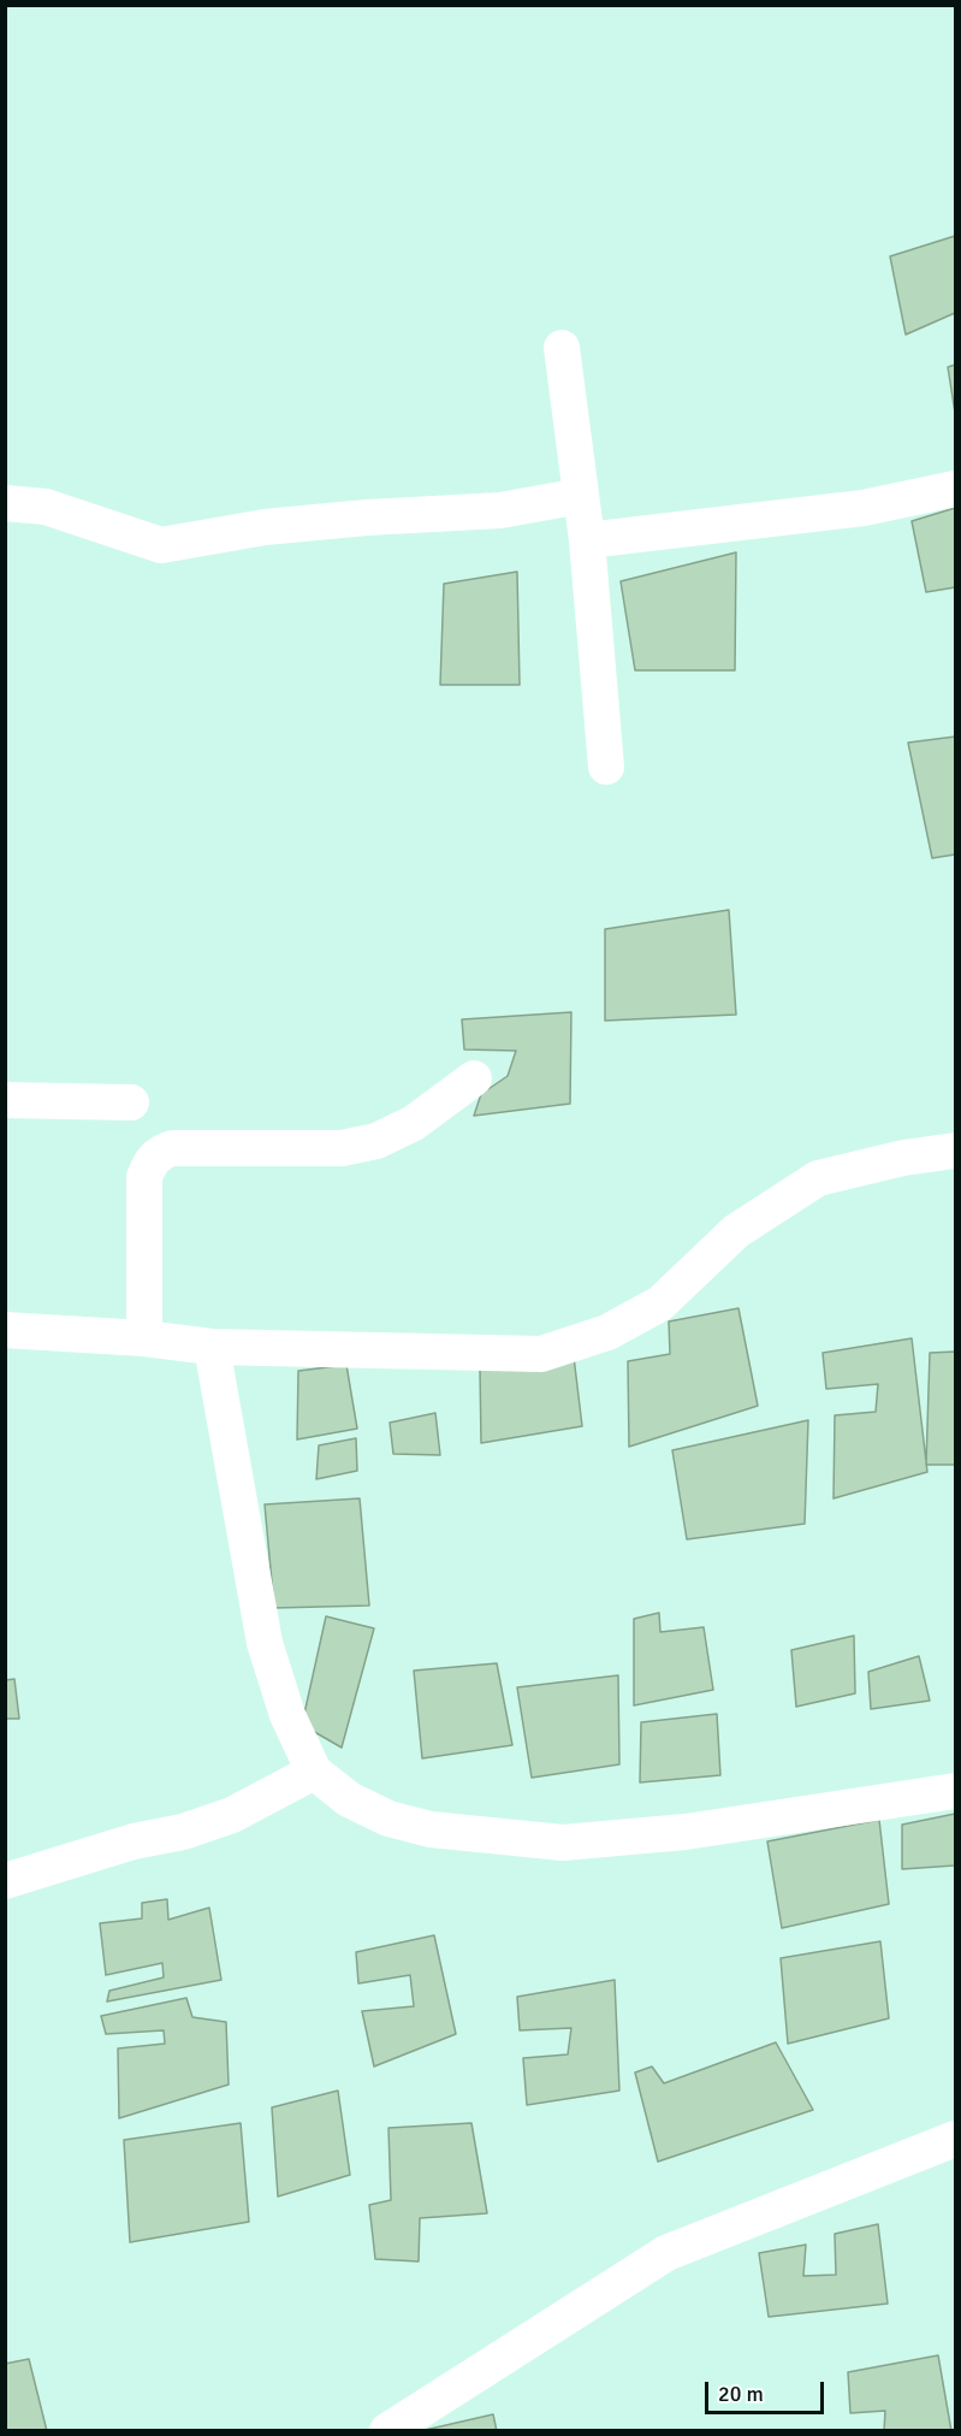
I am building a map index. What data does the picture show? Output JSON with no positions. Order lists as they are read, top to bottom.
{
  "scale_bar": "20 m"
}
